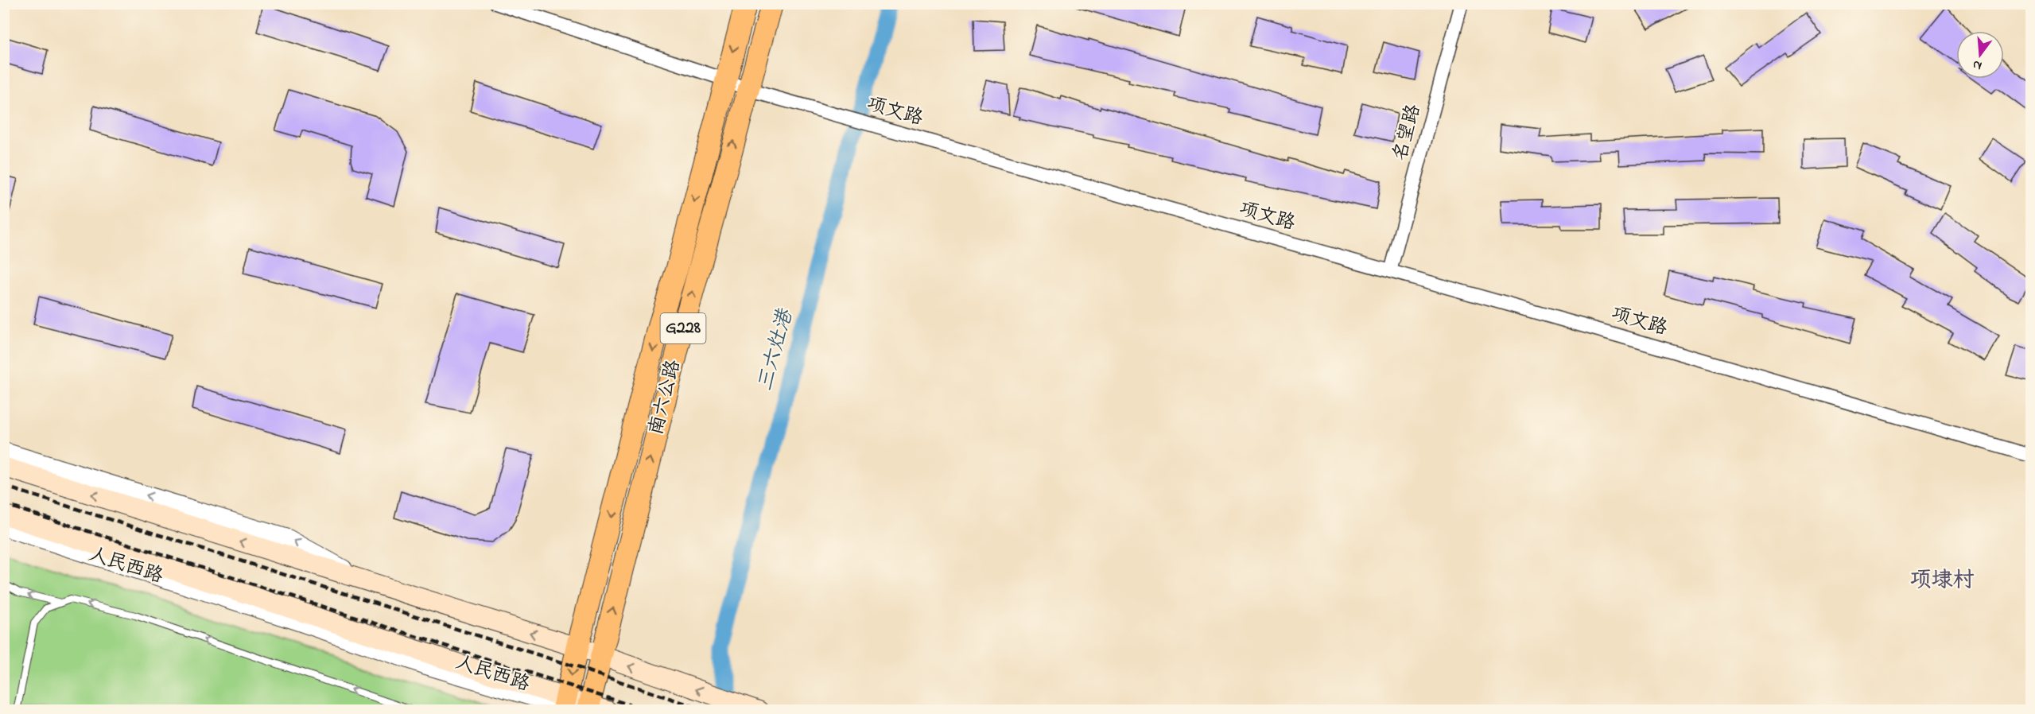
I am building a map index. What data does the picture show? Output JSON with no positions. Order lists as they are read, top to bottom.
{
  "streets": {
    "highway": ["G228", "南六公路"],
    "main road": ["人民西路"],
    "street": ["项文路", "名望路"]
  },
  "crossings": [
    ["项文路", "名望路"],
    ["项文路", "南六公路"],
    ["南六公路", "人民西路"]
  ],
  "districts": ["项埭村"],
  "water": ["三六灶港"],
  "north": "bottom"
}
